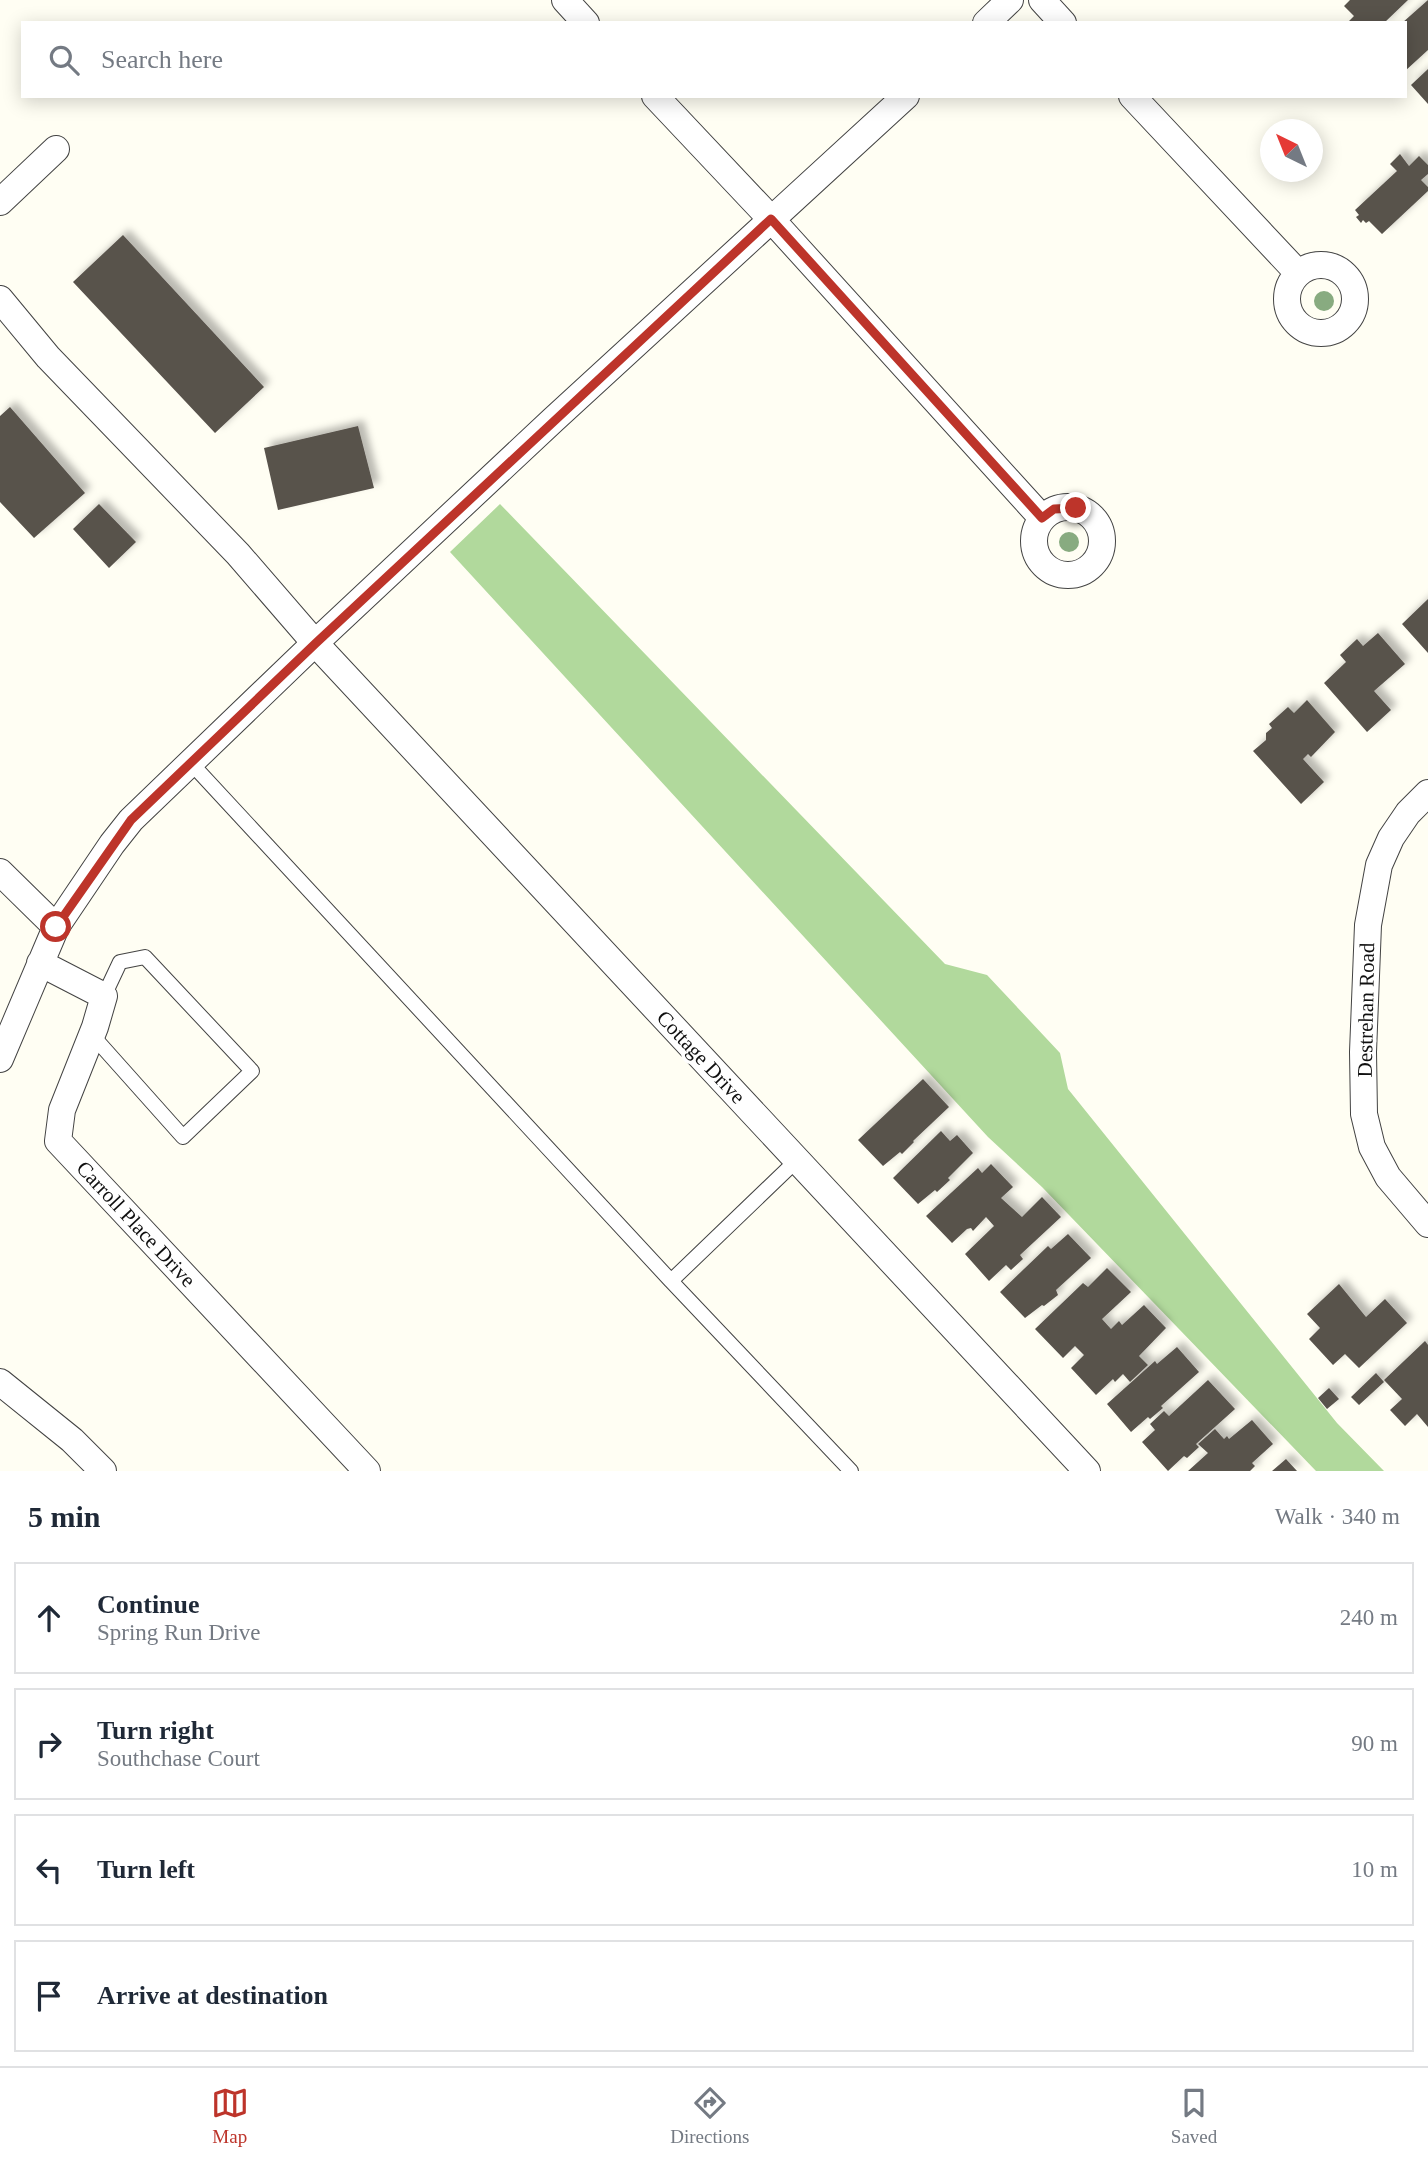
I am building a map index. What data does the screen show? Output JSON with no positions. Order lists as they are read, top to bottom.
{
  "streets": {
    "street": ["Destrehan Road", "Cottage Drive", "Carroll Place Drive"]
  },
  "north": "top left",
  "page": {
    "search": "Search here",
    "heading": ["5 min", "Walk · 340 m"],
    "list": [
      ["Continue", "Spring Run Drive", "240 m"],
      ["Turn right", "Southchase Court", "90 m"],
      ["Turn left", "10 m"],
      "Arrive at destination"
    ],
    "nav": ["Map", "Directions", "Saved"]
  }
}
